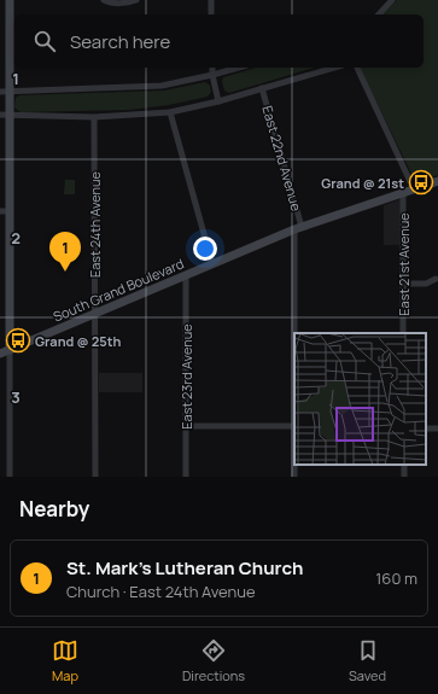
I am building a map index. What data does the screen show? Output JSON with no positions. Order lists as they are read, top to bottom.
{
  "streets": {
    "main road": ["South Grand Boulevard"],
    "street": [
      "East 22nd Avenue",
      "East 24th Avenue",
      "East 21st Avenue",
      "East 23rd Avenue"
    ]
  },
  "crossings": [
    ["East 22nd Avenue", "South Grand Boulevard"],
    ["East 24th Avenue", "South Grand Boulevard"],
    ["East 21st Avenue", "South Grand Boulevard"],
    ["South Grand Boulevard", "East 23rd Avenue"]
  ],
  "places": {
    "bus stop": ["Grand @ 21st", "Grand @ 25th"]
  },
  "page": {
    "search": "Search here",
    "pins": "1",
    "heading": "Nearby",
    "list": [
      {
        "mark": "1",
        "name": "St. Mark's Lutheran Church",
        "note": "Church · East 24th Avenue",
        "value": "160 m"
      }
    ],
    "nav": ["Map", "Directions", "Saved"]
  },
  "grid": {
    "rows": ["1", "2", "3"]
  }
}
